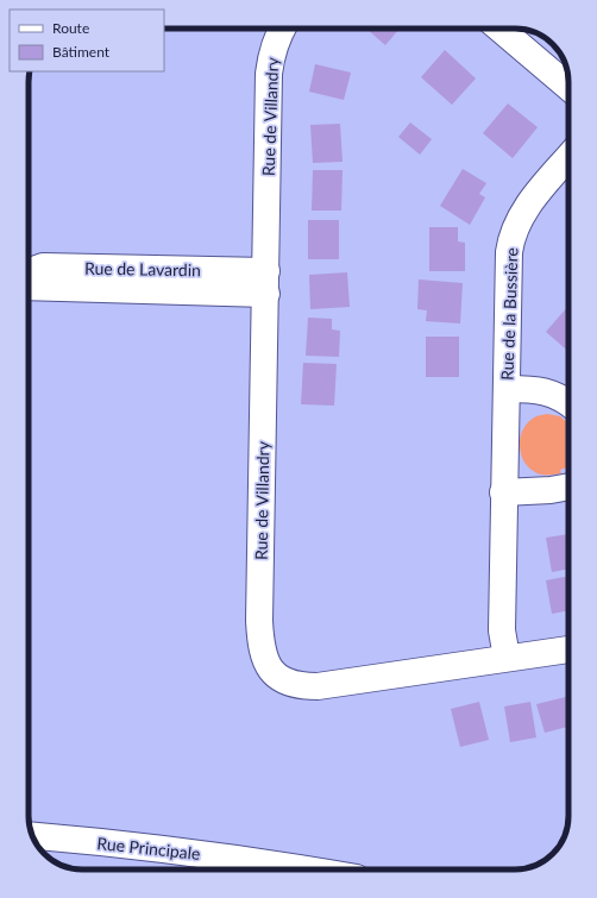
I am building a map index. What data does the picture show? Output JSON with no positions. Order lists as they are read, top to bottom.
{
  "streets": {
    "street": [
      "Rue de Villandry",
      "Rue de Lavardin",
      "Rue de la Bussière",
      "Rue Principale"
    ]
  },
  "crossings": [
    ["Rue de Villandry", "Rue de Lavardin"],
    ["Rue de Villandry", "Rue de la Bussière"]
  ],
  "legend": ["Route", "Bâtiment"]
}
